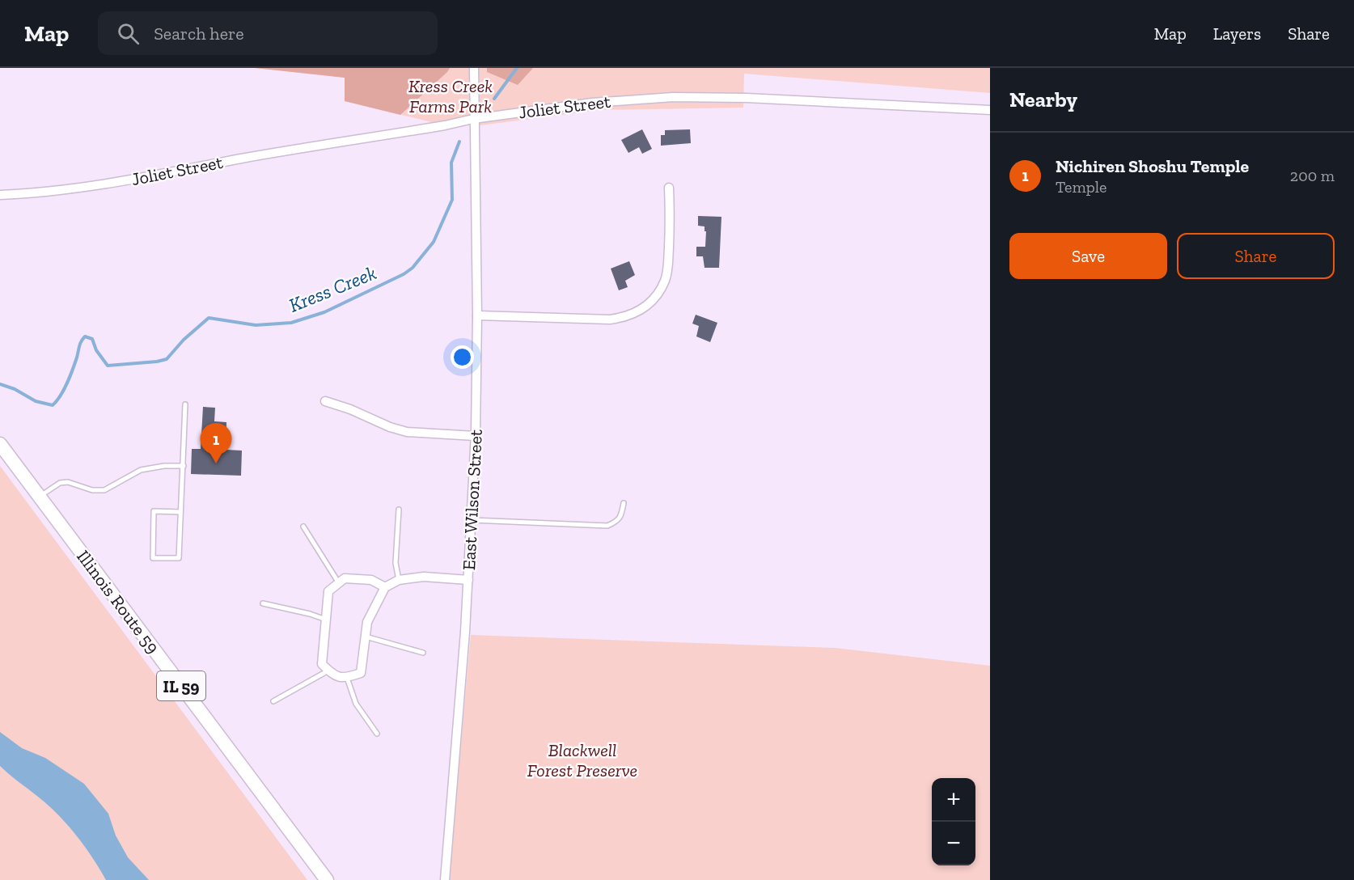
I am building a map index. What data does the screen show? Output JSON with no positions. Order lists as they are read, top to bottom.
{
  "streets": {
    "main road": ["Illinois Route 59", "IL 59"],
    "street": ["Joliet Street", "East Wilson Street"]
  },
  "crossings": [
    ["Joliet Street", "East Wilson Street"]
  ],
  "water": ["Kress Creek"],
  "parks": ["Kress Creek Farms Park", "Blackwell Forest Preserve"],
  "page": {
    "header": "Map",
    "search": "Search here",
    "nav": ["Map", "Layers", "Share"],
    "heading": "Nearby",
    "list": [
      {
        "mark": "1",
        "name": "Nichiren Shoshu Temple",
        "note": "Temple",
        "value": "200 m"
      }
    ],
    "buttons": ["Save", "Share"],
    "pins": "1",
    "map_buttons": ["+", "−"]
  }
}
